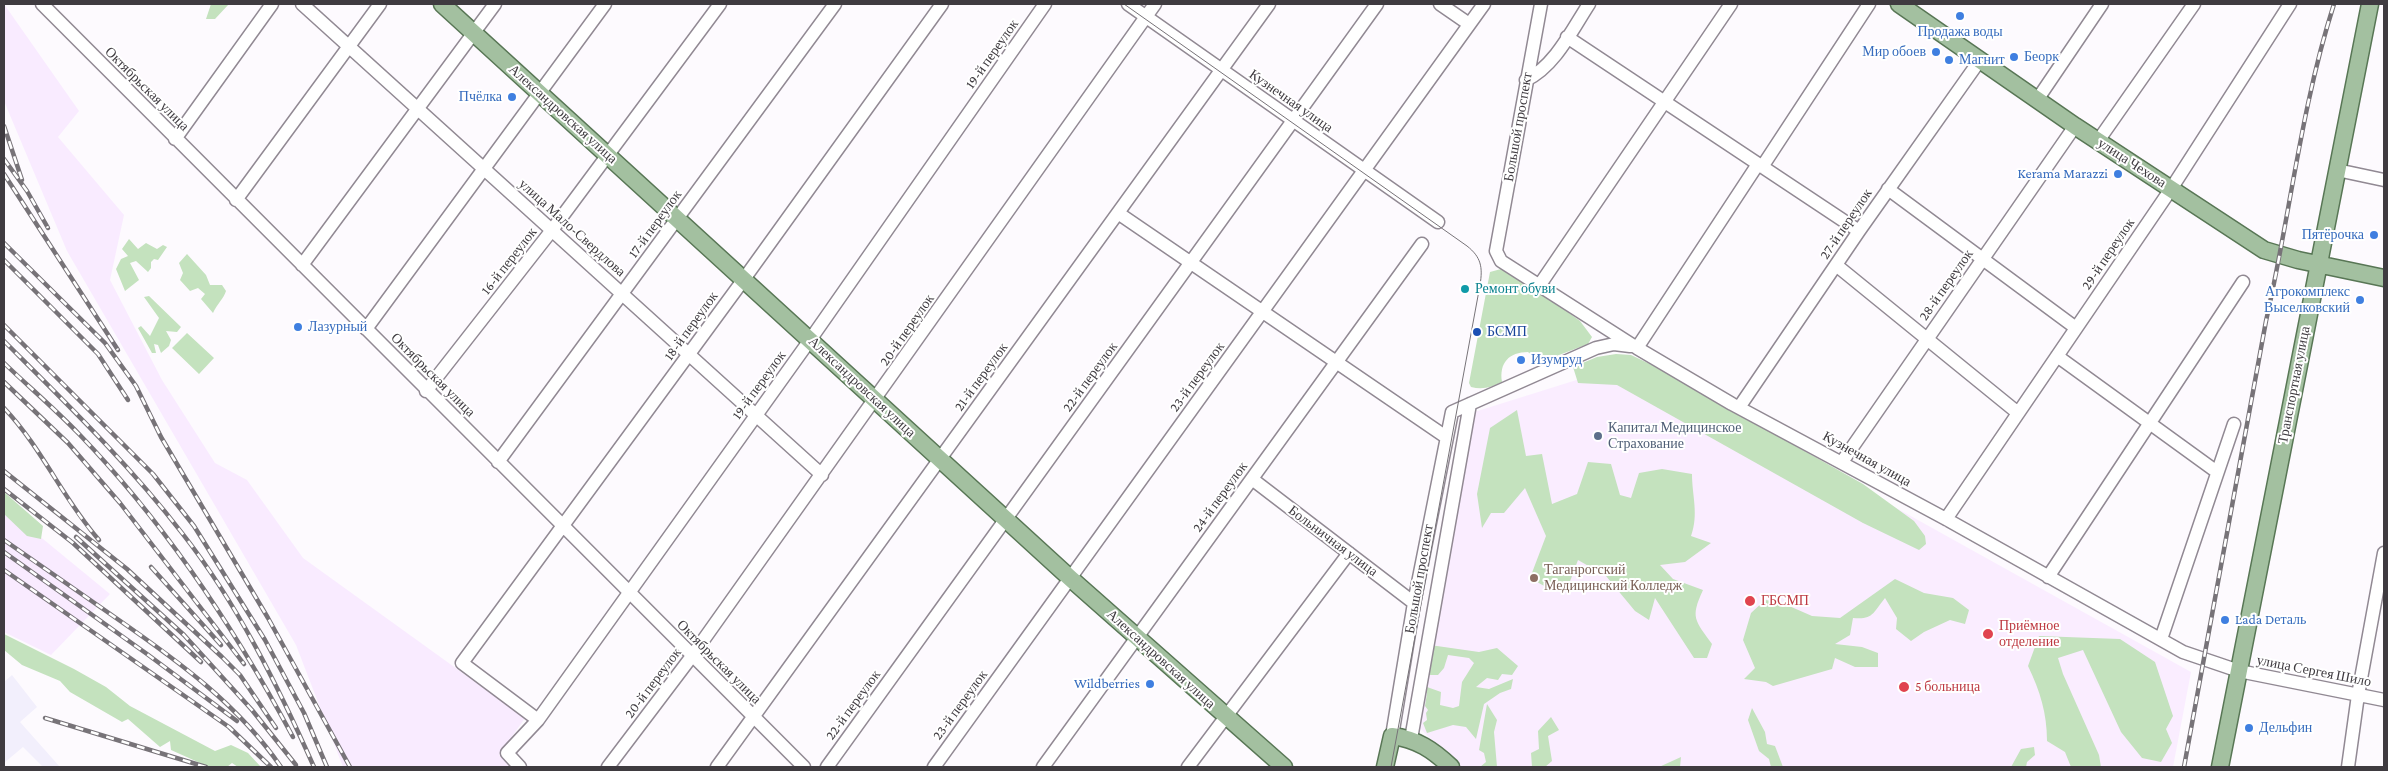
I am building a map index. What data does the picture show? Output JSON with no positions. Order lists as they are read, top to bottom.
{
  "streets": {
    "main road": [
      "Александровская улица",
      "Большой проспект",
      "улица Чехова",
      "Транспортная улица"
    ],
    "street": [
      "19-й переулок",
      "Октябрьская улица",
      "Кузнечная улица",
      "17-й переулок",
      "27-й переулок",
      "улица Мало-Свердлова",
      "29-й переулок",
      "16-й переулок",
      "28-й переулок",
      "18-й переулок",
      "20-й переулок",
      "21-й переулок",
      "22-й переулок",
      "23-й переулок",
      "24-й переулок",
      "Больничная улица",
      "улица Сергея Шило"
    ]
  },
  "crossings": [
    ["19-й переулок", "Октябрьская улица"],
    ["19-й переулок", "Александровская улица"],
    ["19-й переулок", "улица Мало-Свердлова"],
    ["19-й переулок", "18-й переулок"],
    ["Октябрьская улица", "17-й переулок"],
    ["Октябрьская улица", "16-й переулок"],
    ["Октябрьская улица", "18-й переулок"],
    ["Октябрьская улица", "20-й переулок"],
    ["Октябрьская улица", "21-й переулок"],
    ["Кузнечная улица", "Большой проспект"],
    ["Кузнечная улица", "27-й переулок"],
    ["Кузнечная улица", "29-й переулок"],
    ["Кузнечная улица", "28-й переулок"],
    ["Кузнечная улица", "20-й переулок"],
    ["Кузнечная улица", "21-й переулок"],
    ["Кузнечная улица", "22-й переулок"],
    ["Кузнечная улица", "23-й переулок"],
    ["Кузнечная улица", "Транспортная улица"],
    ["Кузнечная улица", "улица Сергея Шило"],
    ["Александровская улица", "17-й переулок"],
    ["Александровская улица", "16-й переулок"],
    ["Александровская улица", "18-й переулок"],
    ["Александровская улица", "20-й переулок"],
    ["Александровская улица", "21-й переулок"],
    ["Александровская улица", "22-й переулок"],
    ["Александровская улица", "23-й переулок"],
    ["Александровская улица", "24-й переулок"],
    ["Большой проспект", "Больничная улица"],
    ["улица Чехова", "27-й переулок"],
    ["улица Чехова", "29-й переулок"],
    ["улица Чехова", "28-й переулок"],
    ["улица Чехова", "Транспортная улица"],
    ["17-й переулок", "улица Мало-Свердлова"],
    ["улица Мало-Свердлова", "16-й переулок"],
    ["улица Мало-Свердлова", "18-й переулок"],
    ["улица Мало-Свердлова", "20-й переулок"],
    ["Транспортная улица", "улица Сергея Шило"],
    ["24-й переулок", "Больничная улица"]
  ],
  "places": [
    "Продажа воды",
    "Мир обоев",
    "Беорк",
    "Магнит",
    "Пчёлка",
    "Kerama Marazzi",
    "Пятёрочка",
    "Ремонт обуви",
    "Агрокомплекс Выселковский",
    "Лазурный",
    "БСМП",
    "Изумруд",
    "Капитал Медицинское Страхование",
    "Таганрогский Медицинский Колледж",
    "ГБСМП",
    "Lada Dеталь",
    "Приёмное отделение",
    "Wildberries",
    "5 больница",
    "Дельфин"
  ]
}
